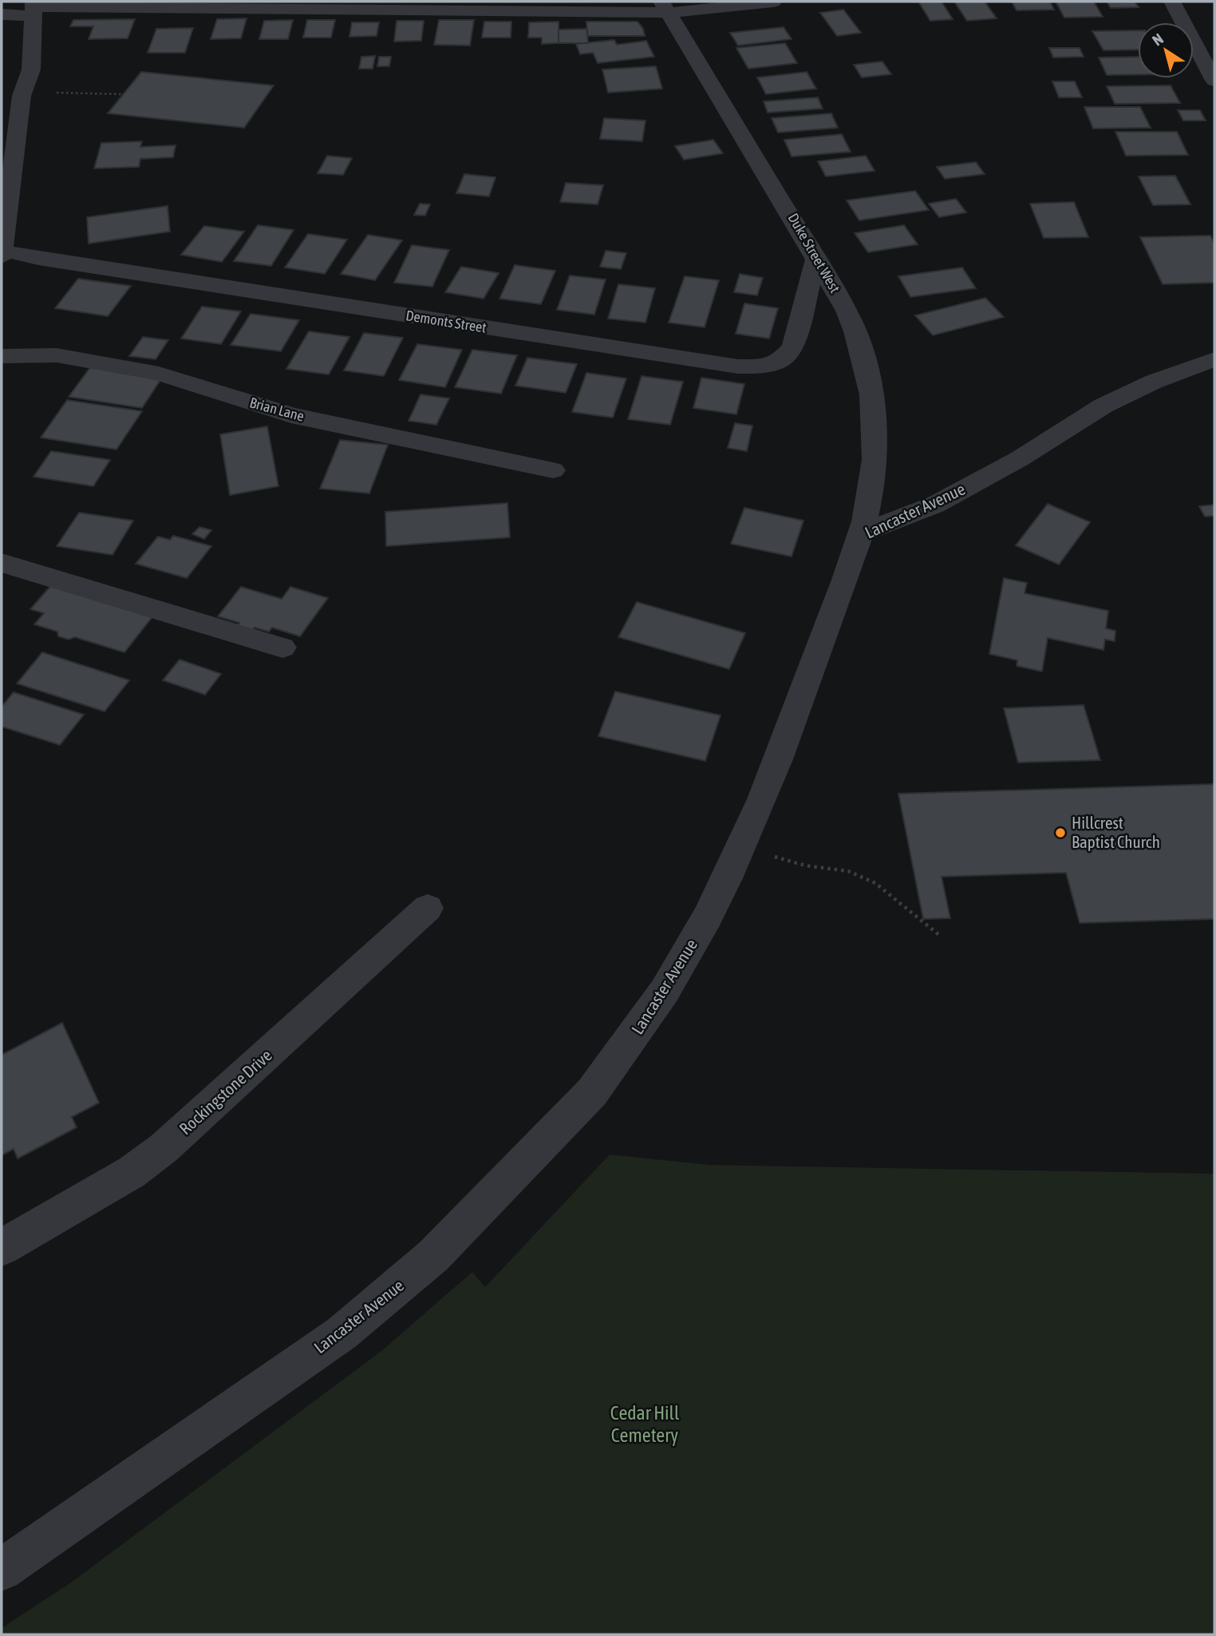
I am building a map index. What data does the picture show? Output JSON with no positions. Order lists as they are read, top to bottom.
{
  "streets": {
    "street": [
      "Duke Street West",
      "Demonts Street",
      "Brian Lane",
      "Lancaster Avenue",
      "Rockingstone Drive"
    ]
  },
  "crossings": [
    ["Duke Street West", "Demonts Street"],
    ["Duke Street West", "Lancaster Avenue"]
  ],
  "parks": ["Cedar Hill Cemetery"],
  "places": ["Hillcrest Baptist Church"],
  "north": "top left"
}
